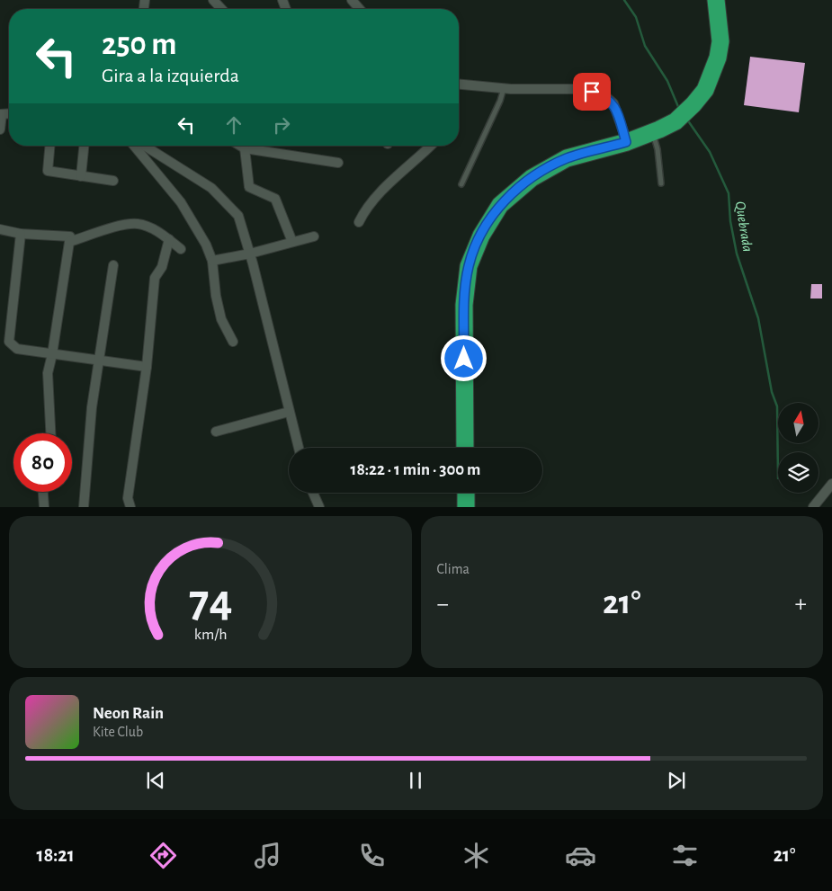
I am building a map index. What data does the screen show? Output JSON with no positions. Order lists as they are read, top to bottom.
{
  "water": ["Quebrada"],
  "north": "top",
  "page": {
    "turn": ["250 m", "Gira a la izquierda"],
    "limit": "80",
    "trip": "18:22 · 1 min · 300 m",
    "tile": "Clima",
    "heat": ["−", "21°", "+"],
    "song": ["Neon Rain", "Kite Club"],
    "tabs": ["18:21", "21°"],
    "gauge": ["74", "km/h"]
  }
}
